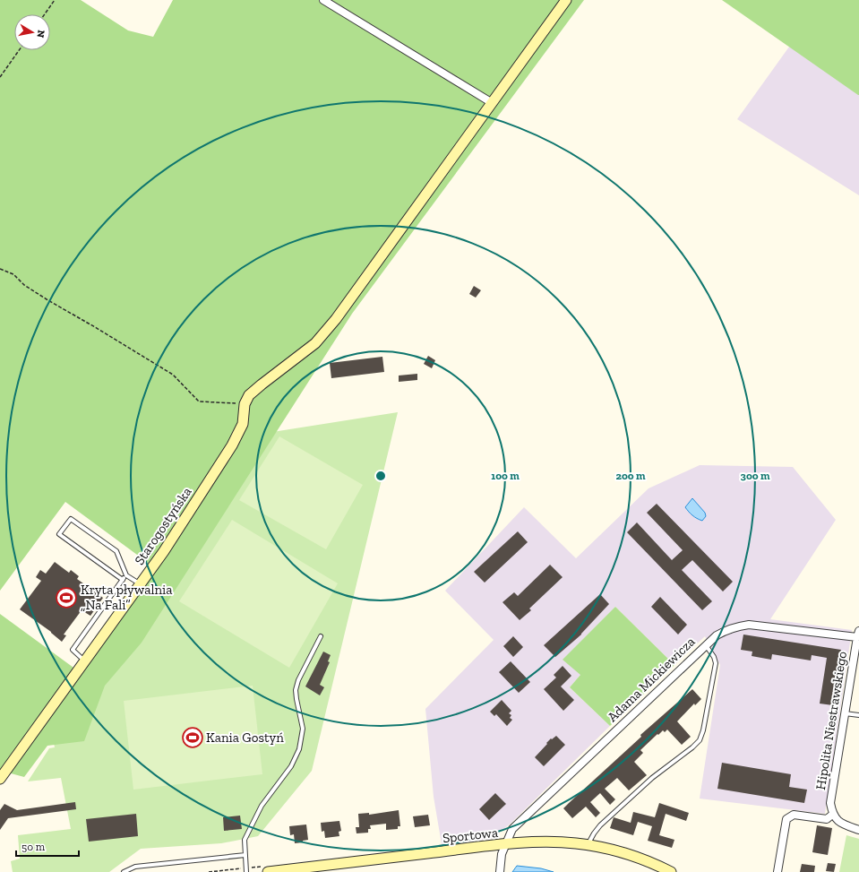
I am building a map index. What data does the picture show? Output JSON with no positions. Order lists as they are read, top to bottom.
{
  "streets": {
    "street": [
      "Starogostyńska",
      "Adama Mickiewicza",
      "Hipolita Niestrawskiego",
      "Sportowa"
    ]
  },
  "crossings": [
    ["Adama Mickiewicza", "Hipolita Niestrawskiego"],
    ["Adama Mickiewicza", "Sportowa"]
  ],
  "places": {
    "sports": ["Kryta pływalnia „Na Fali”", "Kania Gostyń"]
  },
  "scale_bar": "50 m",
  "north": "right",
  "rings": ["100 m", "200 m", "300 m"]
}
